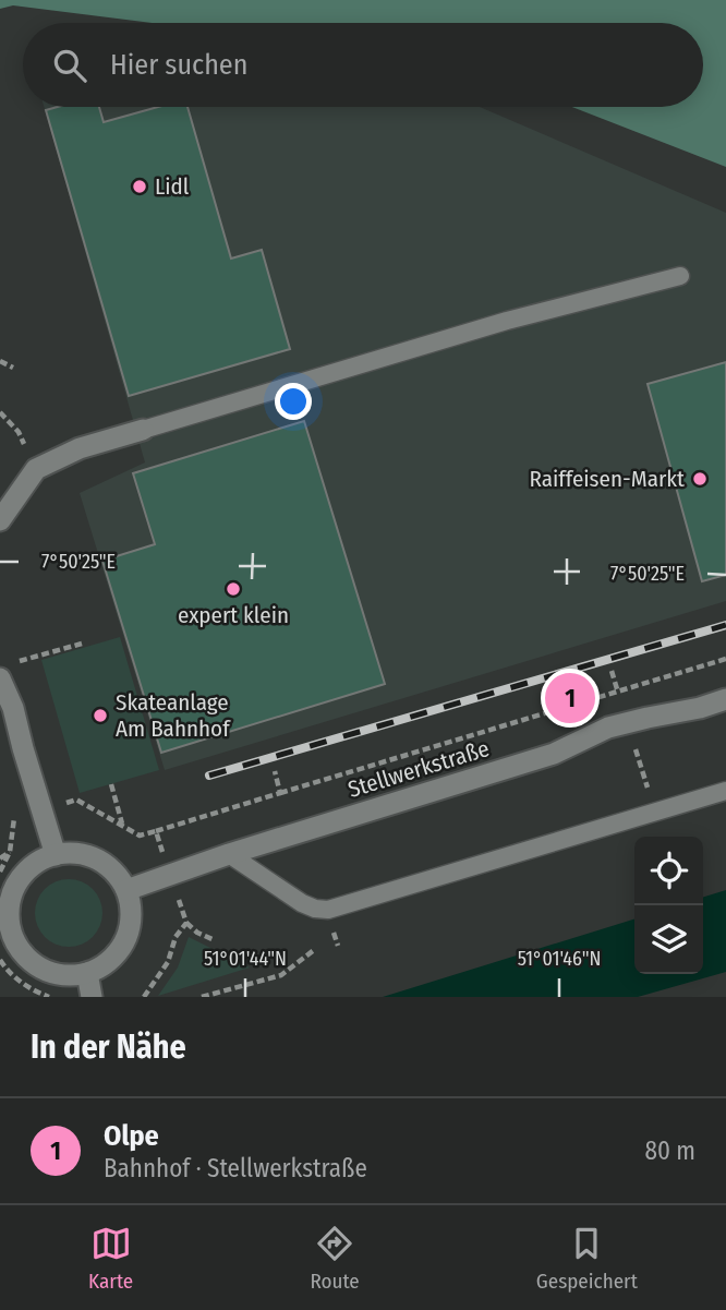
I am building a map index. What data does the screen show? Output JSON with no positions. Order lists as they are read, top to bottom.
{
  "streets": {
    "main road": ["Stellwerkstraße"]
  },
  "places": [
    "Lidl",
    "Raiffeisen-Markt",
    "expert klein",
    "Skateanlage Am Bahnhof"
  ],
  "page": {
    "search": "Hier suchen",
    "pins": "1",
    "heading": "In der Nähe",
    "list": [
      {
        "mark": "1",
        "name": "Olpe",
        "note": "Bahnhof · Stellwerkstraße",
        "value": "80 m"
      }
    ],
    "nav": ["Karte", "Route", "Gespeichert"]
  },
  "coordinates": ["7°50'25\"E", "51°01'44\"N", "51°01'46\"N"]
}
